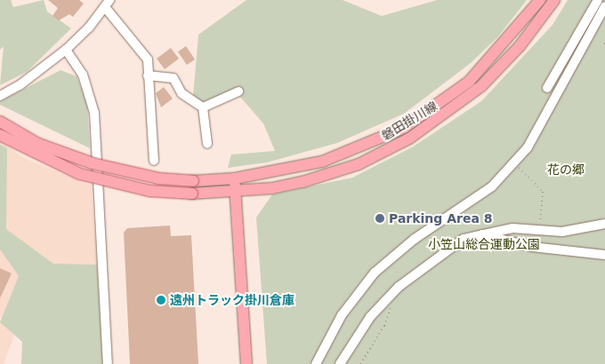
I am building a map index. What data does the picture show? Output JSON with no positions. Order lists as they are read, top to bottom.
{
  "streets": {
    "main road": ["磐田掛川線"]
  },
  "parks": ["花の郷", "小笠山総合運動公園"],
  "places": ["Parking Area 8", "遠州トラック掛川倉庫"]
}
